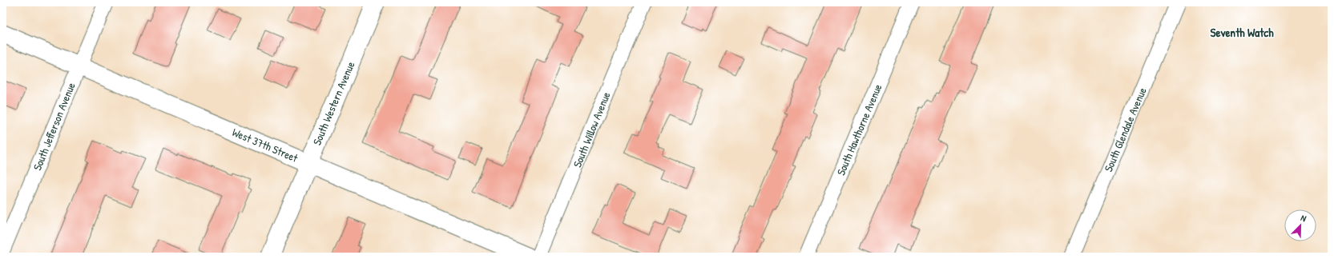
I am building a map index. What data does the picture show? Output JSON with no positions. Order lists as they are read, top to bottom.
{
  "streets": {
    "street": [
      "South Western Avenue",
      "South Jefferson Avenue",
      "South Willow Avenue",
      "South Hawthorne Avenue",
      "South Glendale Avenue",
      "West 37th Street"
    ]
  },
  "crossings": [
    ["South Western Avenue", "West 37th Street"],
    ["South Jefferson Avenue", "West 37th Street"]
  ],
  "districts": ["Seventh Watch"],
  "north": "top right"
}
